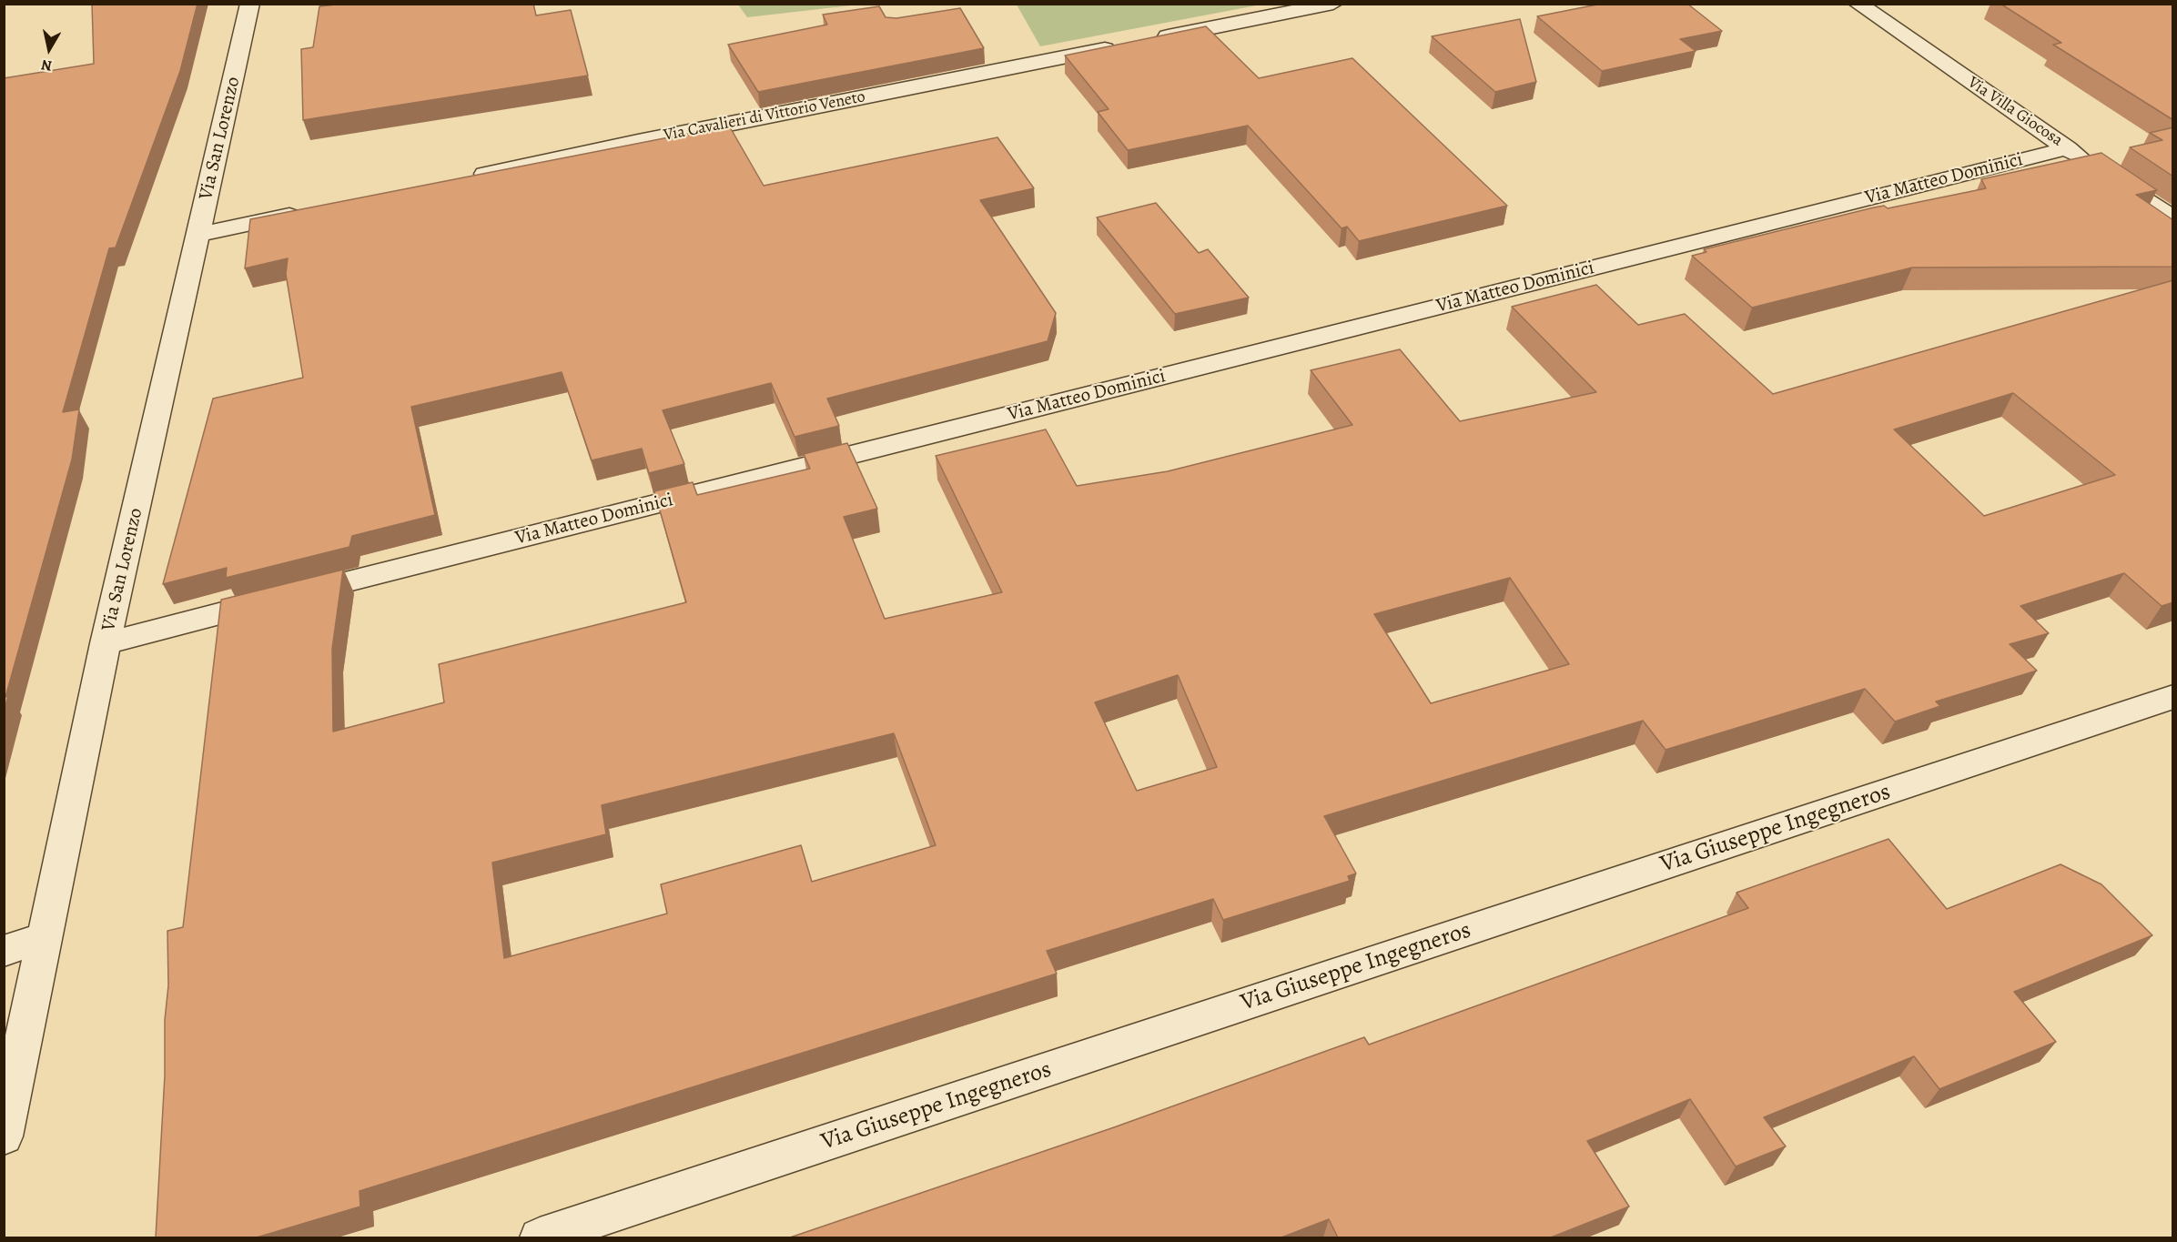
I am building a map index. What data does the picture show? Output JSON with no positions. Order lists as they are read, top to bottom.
{
  "streets": {
    "street": [
      "Via Villa Giocosa",
      "Via Cavalieri di Vittorio Veneto",
      "Via San Lorenzo",
      "Via Matteo Dominici",
      "Via Giuseppe Ingegneros"
    ]
  },
  "crossings": [
    ["Via Villa Giocosa", "Via Matteo Dominici"],
    ["Via San Lorenzo", "Via Matteo Dominici"]
  ],
  "north": "bottom"
}
